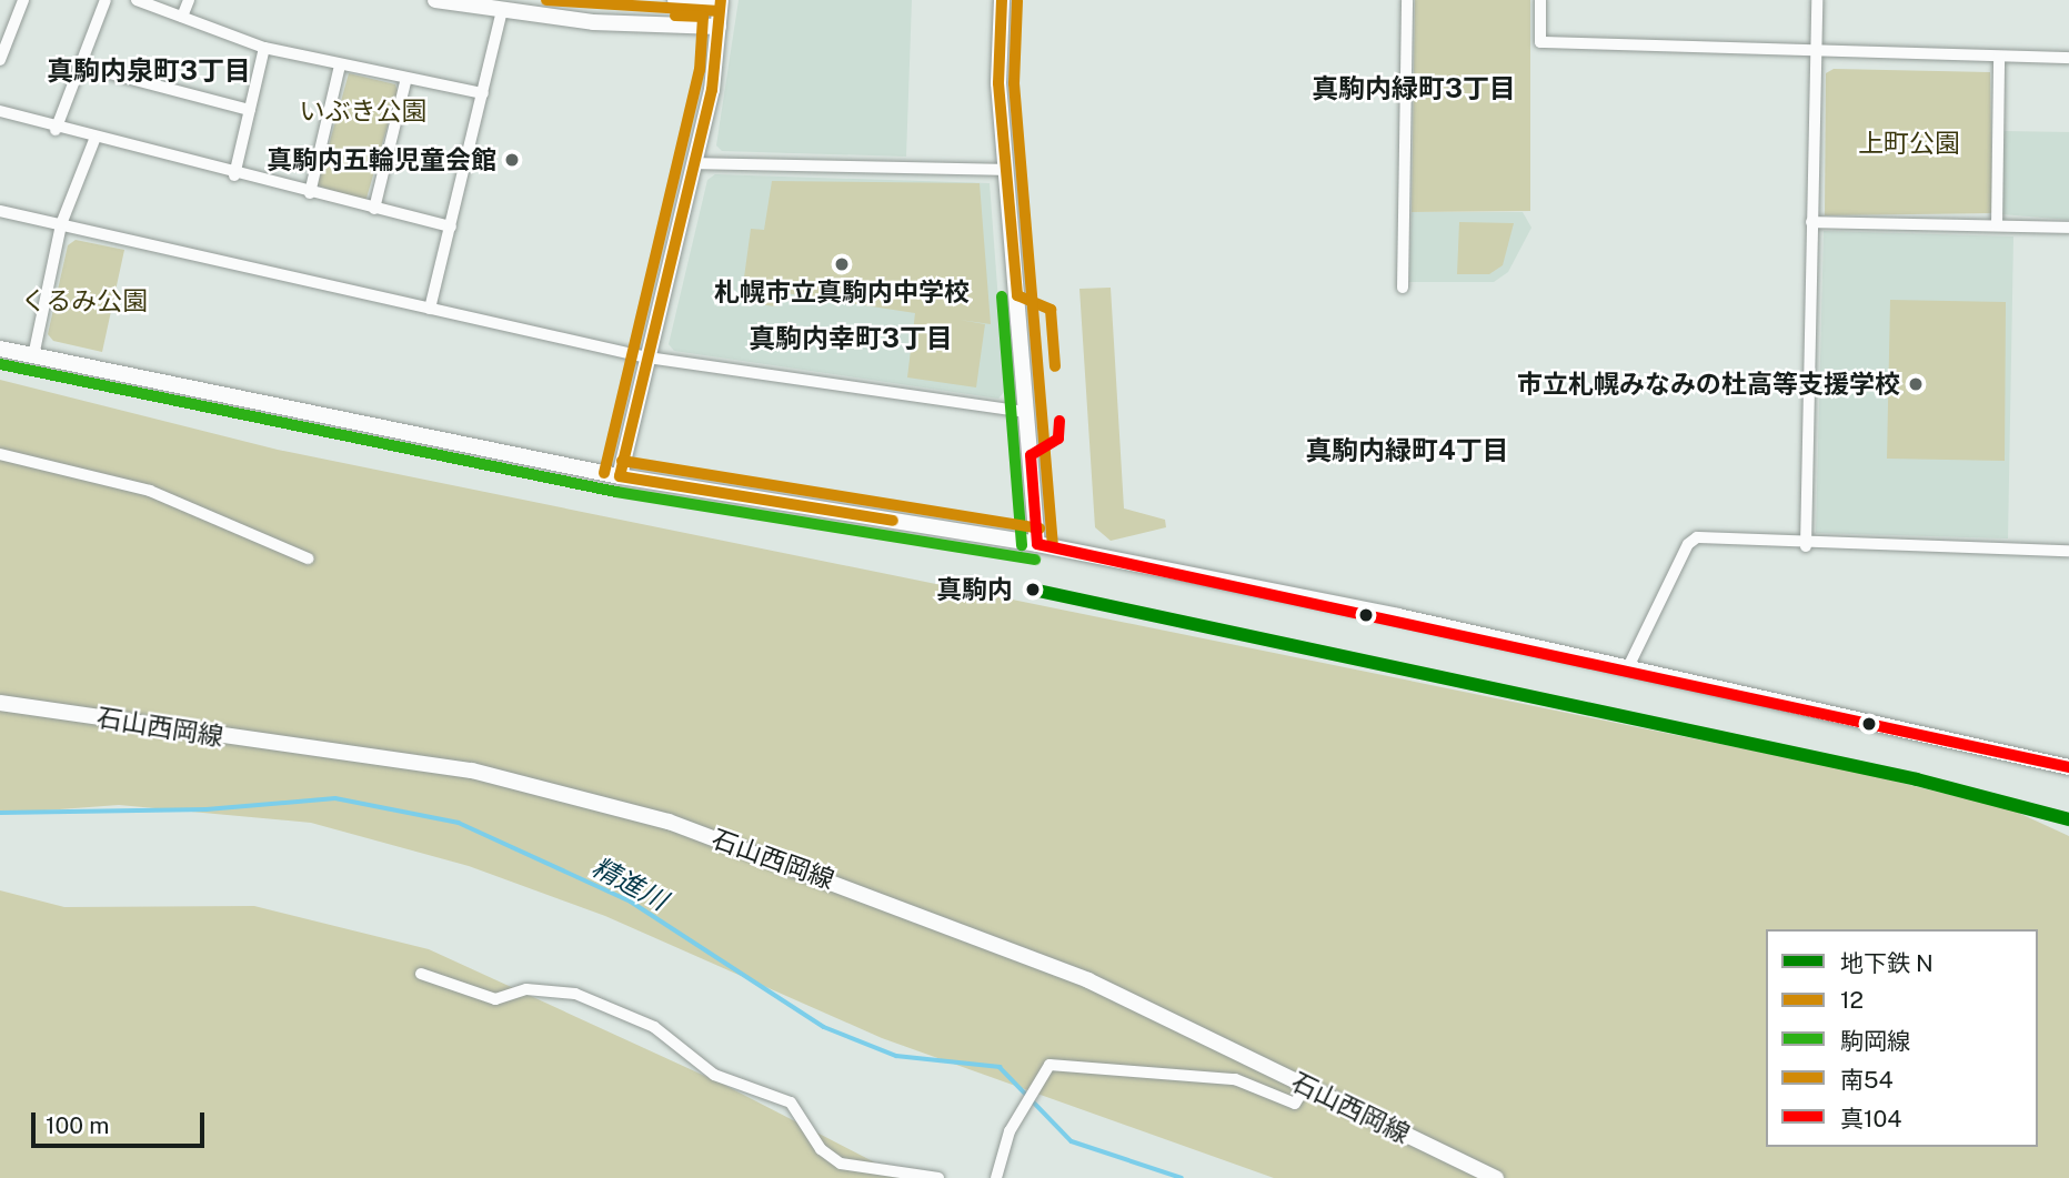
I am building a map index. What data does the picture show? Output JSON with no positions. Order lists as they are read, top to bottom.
{
  "streets": {
    "street": ["石山西岡線"]
  },
  "districts": [
    "真駒内泉町3丁目",
    "真駒内緑町3丁目",
    "真駒内幸町3丁目",
    "真駒内緑町4丁目"
  ],
  "water": ["精進川"],
  "parks": ["いぶき公園", "上町公園", "くるみ公園"],
  "places": [
    "真駒内五輪児童会館",
    "札幌市立真駒内中学校",
    "市立札幌みなみの杜高等支援学校",
    "真駒内"
  ],
  "lines": [
    "transit line 12",
    "transit line 南54",
    "transit line 駒岡線",
    "transit line 真104",
    "metro line N"
  ],
  "legend": [
    "地下鉄 N",
    "12",
    "駒岡線",
    "南54",
    "真104"
  ],
  "scale_bar": "100 m"
}
